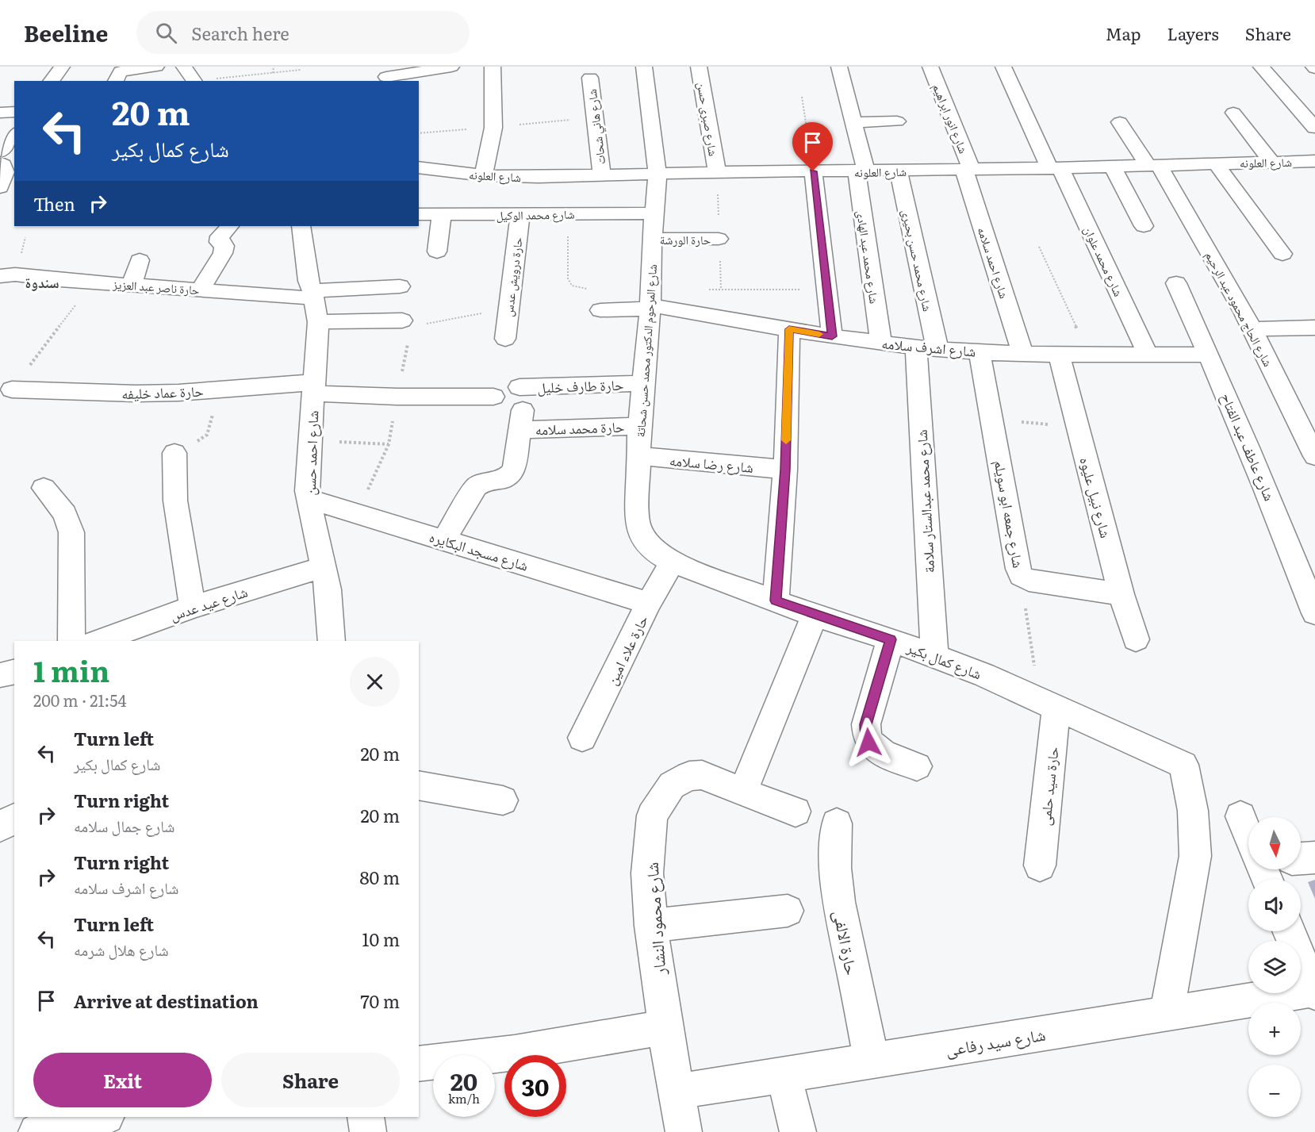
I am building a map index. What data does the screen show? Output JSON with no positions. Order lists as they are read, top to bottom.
{
  "streets": {
    "street": [
      "شارع انور ابراهيم",
      "شارع صبرى حسن",
      "شارع هاني شحات",
      "شارع العلونه",
      "شارع محمد الوكيل",
      "حارة الورشة",
      "شارع محمد عبد الهادى",
      "شارع محمد حسن بحيرى",
      "شارع محمد علوان",
      "شارع احمد سلامه",
      "حارة درويش عدس",
      "حارة ناصر عبد العزيز",
      "شارع الحاج محمود عبد الرحيم",
      "شارع اشرف سلامه",
      "شارع المرحوم الدكتور محمد حسن شحاتة",
      "حارة طارف خليل",
      "حارة عماد خليفه",
      "حارة محمد سلامه",
      "شارع عاطف عبد الفتاح",
      "شارع احمد حسن",
      "شارع رضا سلامه",
      "شارع نبيل عليوه",
      "شارع محمد عبدالستار سلامة",
      "شارع جمعه ابو سويلم",
      "شارع مسجد البكايره",
      "شارع عيد عدس",
      "حارة علاء امين",
      "شارع كمال بكير",
      "حارة سيد حلمى",
      "شارع محمود النشار",
      "حارة الالفى",
      "شارع سيد رفاعى"
    ]
  },
  "crossings": [
    ["شارع انور ابراهيم", "شارع العلونه"],
    ["شارع انور ابراهيم", "شارع احمد سلامه"],
    ["شارع صبرى حسن", "شارع العلونه"],
    ["شارع هاني شحات", "شارع العلونه"],
    ["شارع العلونه", "شارع محمد الوكيل"],
    ["شارع العلونه", "شارع محمد عبد الهادى"],
    ["شارع العلونه", "شارع محمد حسن بحيرى"],
    ["شارع العلونه", "شارع محمد علوان"],
    ["شارع العلونه", "شارع احمد سلامه"],
    ["شارع العلونه", "شارع الحاج محمود عبد الرحيم"],
    ["شارع العلونه", "شارع المرحوم الدكتور محمد حسن شحاتة"],
    ["شارع محمد الوكيل", "حارة درويش عدس"],
    ["شارع محمد الوكيل", "شارع المرحوم الدكتور محمد حسن شحاتة"],
    ["حارة الورشة", "شارع المرحوم الدكتور محمد حسن شحاتة"],
    ["شارع محمد عبد الهادى", "شارع اشرف سلامه"],
    ["شارع محمد حسن بحيرى", "شارع اشرف سلامه"],
    ["شارع محمد حسن بحيرى", "شارع محمد عبدالستار سلامة"],
    ["شارع محمد علوان", "شارع اشرف سلامه"],
    ["شارع احمد سلامه", "شارع اشرف سلامه"],
    ["حارة ناصر عبد العزيز", "شارع احمد حسن"],
    ["شارع اشرف سلامه", "شارع المرحوم الدكتور محمد حسن شحاتة"],
    ["شارع اشرف سلامه", "شارع عاطف عبد الفتاح"],
    ["شارع اشرف سلامه", "شارع نبيل عليوه"],
    ["شارع اشرف سلامه", "شارع محمد عبدالستار سلامة"],
    ["شارع اشرف سلامه", "شارع جمعه ابو سويلم"],
    ["شارع المرحوم الدكتور محمد حسن شحاتة", "حارة طارف خليل"],
    ["شارع المرحوم الدكتور محمد حسن شحاتة", "حارة محمد سلامه"],
    ["شارع المرحوم الدكتور محمد حسن شحاتة", "شارع رضا سلامه"],
    ["شارع المرحوم الدكتور محمد حسن شحاتة", "حارة علاء امين"],
    ["شارع المرحوم الدكتور محمد حسن شحاتة", "شارع كمال بكير"],
    ["حارة عماد خليفه", "شارع احمد حسن"],
    ["حارة محمد سلامه", "شارع مسجد البكايره"],
    ["شارع احمد حسن", "شارع مسجد البكايره"],
    ["شارع احمد حسن", "شارع عيد عدس"],
    ["شارع نبيل عليوه", "شارع جمعه ابو سويلم"],
    ["شارع محمد عبدالستار سلامة", "شارع كمال بكير"],
    ["شارع مسجد البكايره", "حارة علاء امين"],
    ["حارة علاء امين", "شارع كمال بكير"],
    ["شارع كمال بكير", "حارة سيد حلمى"],
    ["شارع كمال بكير", "شارع سيد رفاعى"],
    ["شارع محمود النشار", "شارع سيد رفاعى"],
    ["حارة الالفى", "شارع سيد رفاعى"]
  ],
  "districts": ["سندوة"],
  "north": "bottom",
  "page": {
    "header": "Beeline",
    "search": "Search here",
    "nav": ["Map", "Layers", "Share"],
    "turn": ["20 m", "شارع كمال بكير"],
    "then": "Then",
    "heading": ["1 min", "200 m · 21:54"],
    "list": [
      {
        "name": "Turn left",
        "note": "شارع كمال بكير",
        "value": "20 m"
      },
      {
        "name": "Turn right",
        "note": "شارع جمال سلامه",
        "value": "20 m"
      },
      {
        "name": "Turn right",
        "note": "شارع اشرف سلامه",
        "value": "80 m"
      },
      {
        "name": "Turn left",
        "note": "شارع هلال شرمه",
        "value": "10 m"
      },
      {
        "name": "Arrive at destination",
        "value": "70 m"
      }
    ],
    "map_buttons": ["+", "−"],
    "buttons": ["Exit", "Share"],
    "speed": "20 km/h",
    "limit": "30"
  }
}
